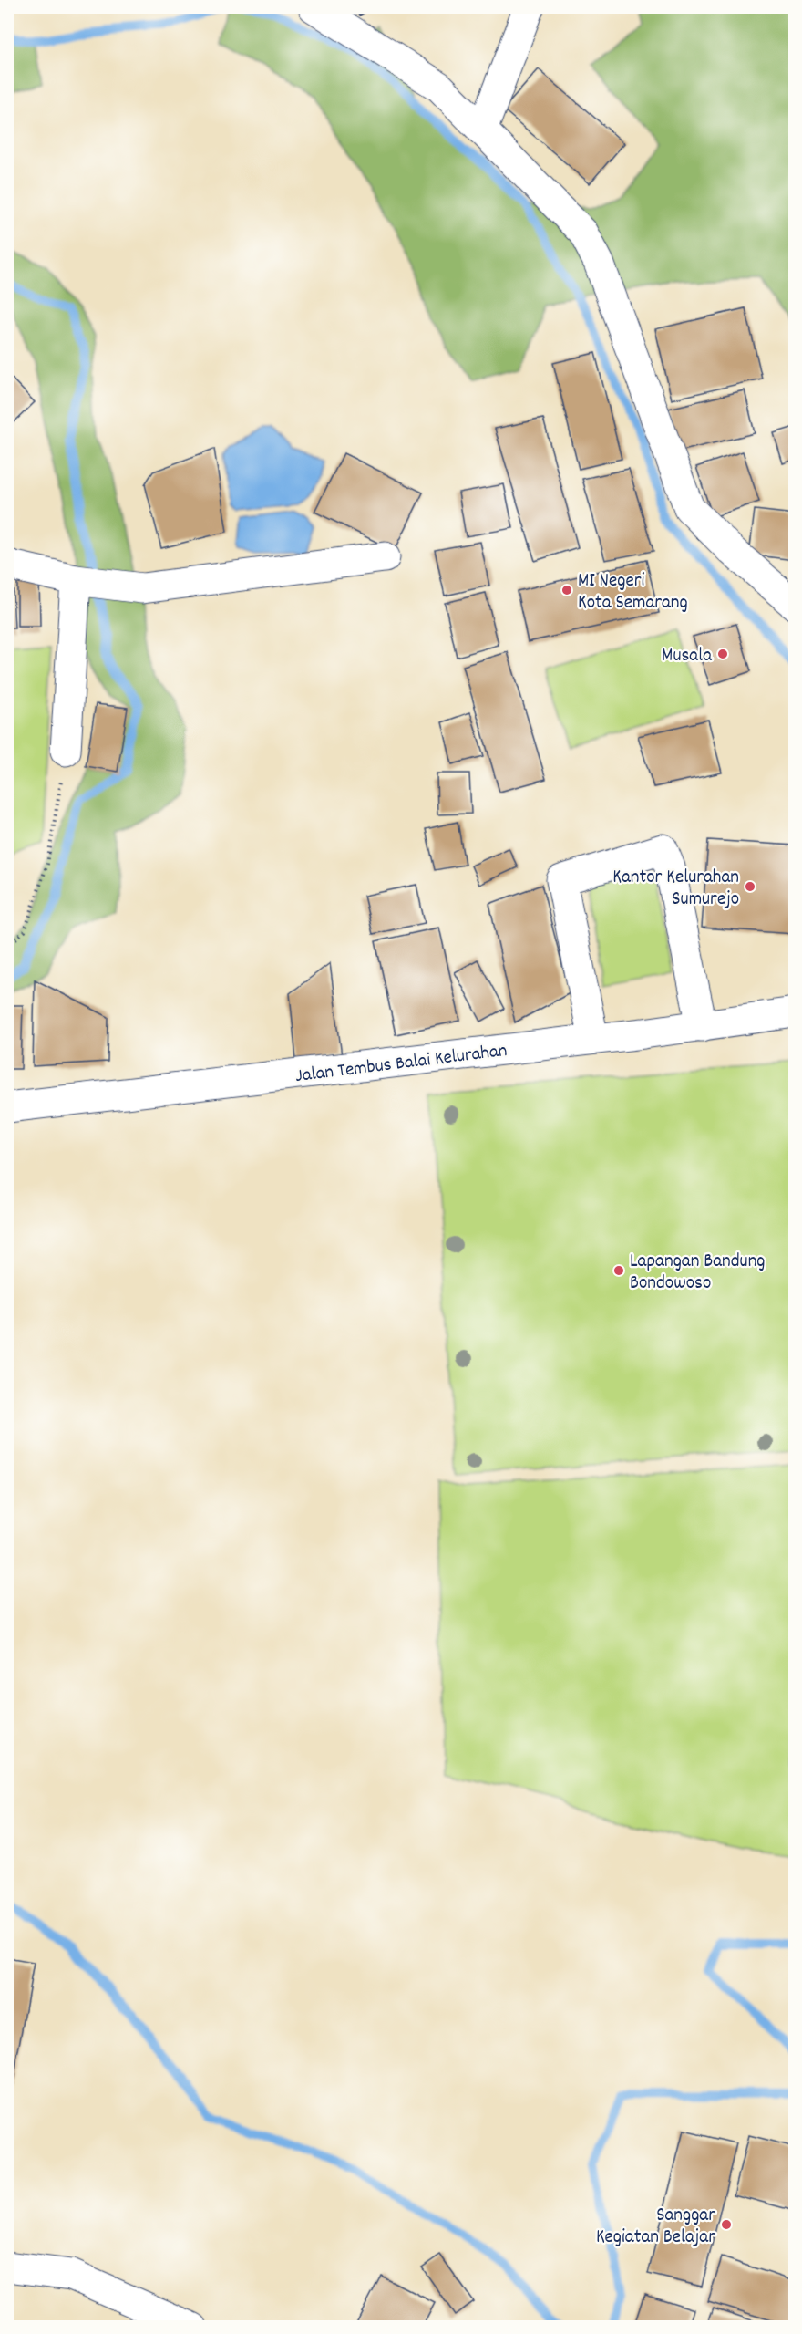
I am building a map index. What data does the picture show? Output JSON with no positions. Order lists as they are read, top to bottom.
{
  "streets": {
    "street": ["Jalan Tembus Balai Kelurahan"]
  },
  "places": [
    "MI Negeri Kota Semarang",
    "Musala",
    "Kantor Kelurahan Sumurejo",
    "Lapangan Bandung Bondowoso",
    "Sanggar Kegiatan Belajar"
  ]
}
